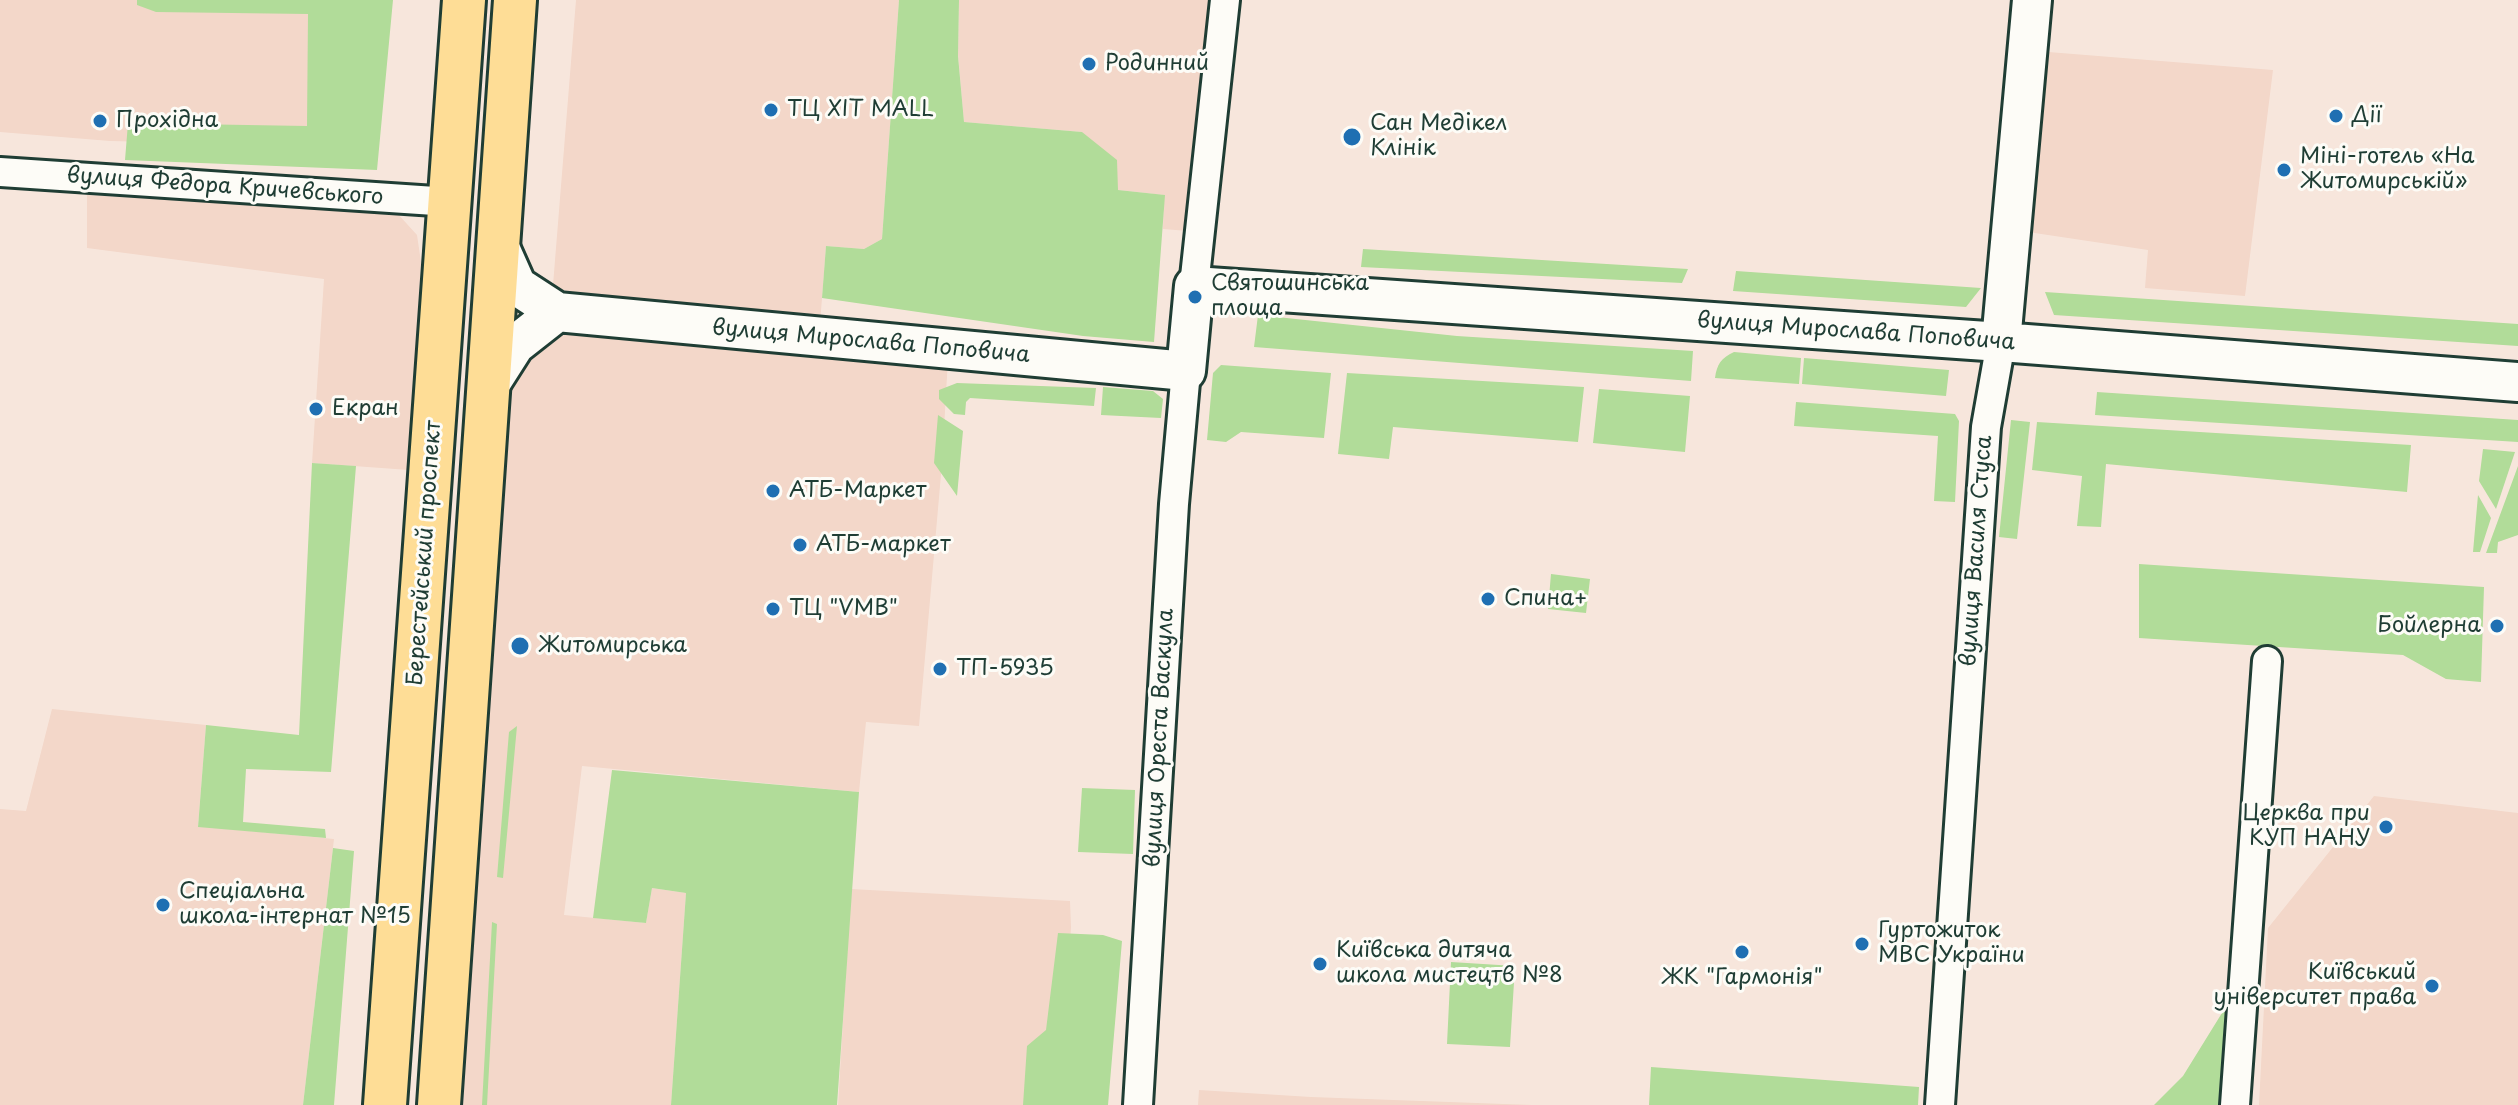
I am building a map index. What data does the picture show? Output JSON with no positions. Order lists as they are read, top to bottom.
{
  "streets": {
    "main road": ["Берестейський проспект"],
    "street": [
      "вулиця Федора Кричевського",
      "вулиця Мирослава Поповича",
      "вулиця Василя Стуса",
      "вулиця Ореста Васкула"
    ]
  },
  "crossings": [
    ["вулиця Федора Кричевського", "Берестейський проспект"],
    ["вулиця Мирослава Поповича", "вулиця Василя Стуса"],
    ["вулиця Мирослава Поповича", "вулиця Ореста Васкула"]
  ],
  "places": [
    "Родинний",
    "ТЦ ХІТ MALL",
    "Дії",
    "Прохідна",
    "Сан Медікел Клінік",
    "Міні-готель «На Житомирській»",
    "Святошинська площа",
    "Екран",
    "АТБ-Маркет",
    "АТБ-маркет",
    "Спина+",
    "ТЦ \"VMB\"",
    "Бойлерна",
    "Житомирська",
    "ТП-5935",
    "Церква при КУП НАНУ",
    "Спеціальна школа-інтернат №15",
    "Гуртожиток МВС України",
    "ЖК \"Гармонія\"",
    "Київська дитяча школа мистецтв №8",
    "Київський університет права"
  ]
}
